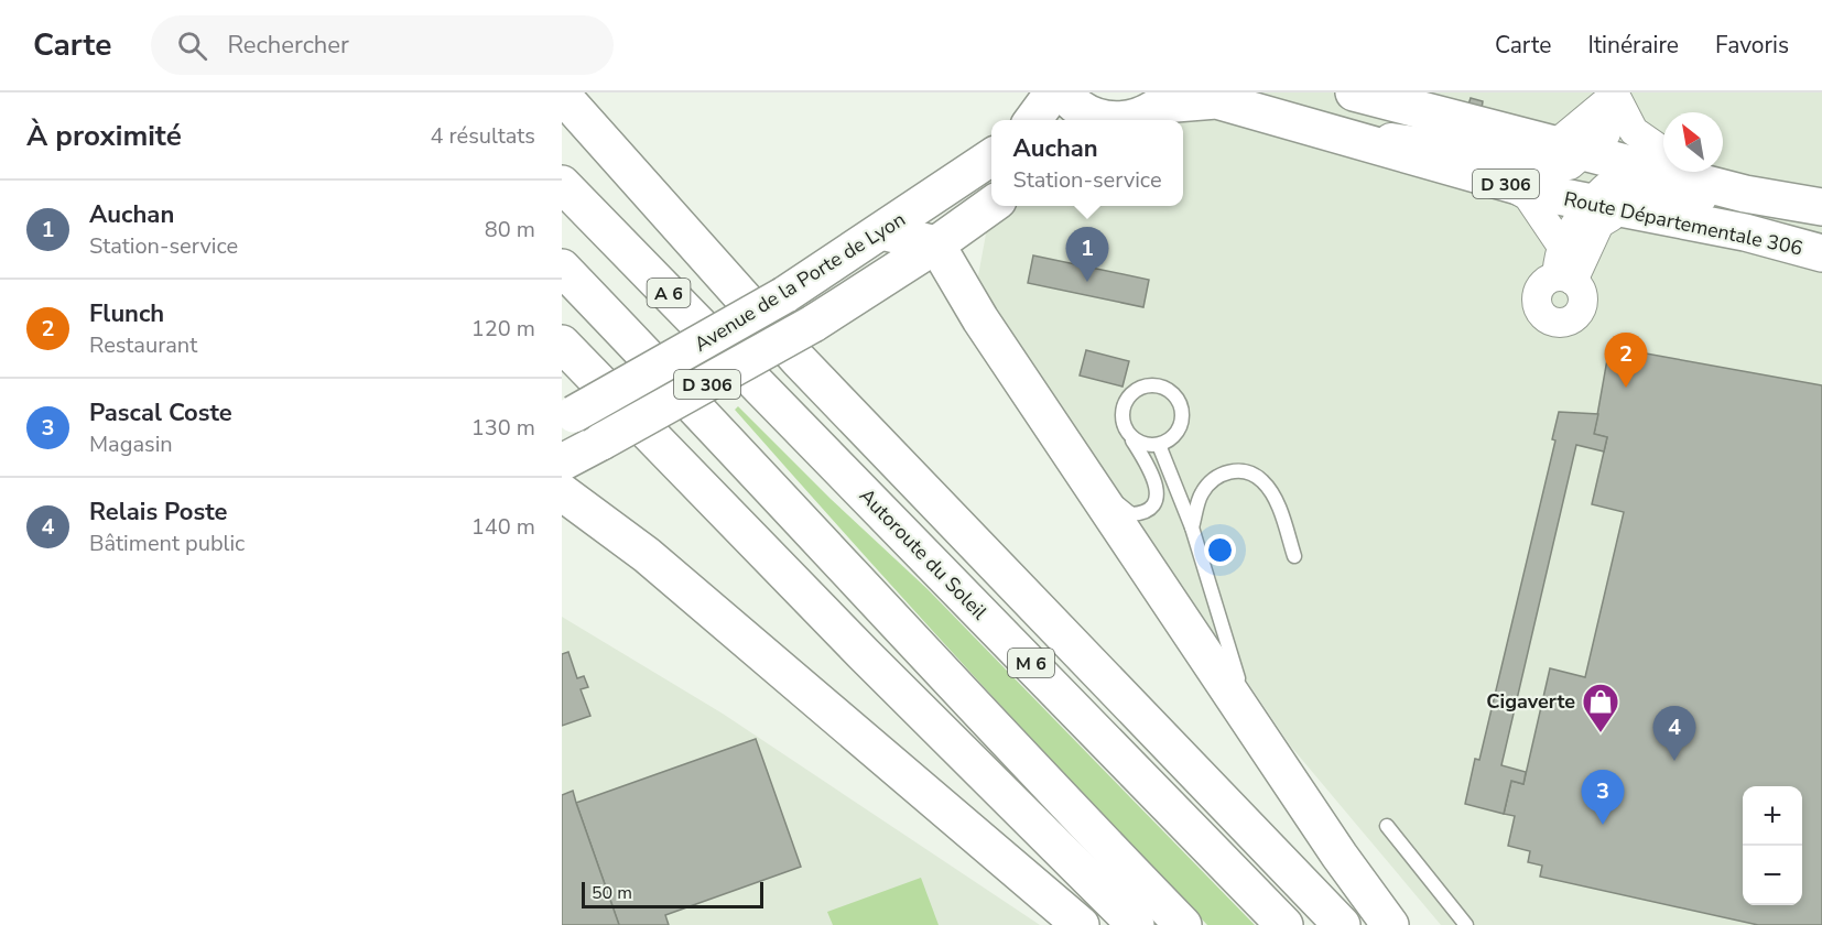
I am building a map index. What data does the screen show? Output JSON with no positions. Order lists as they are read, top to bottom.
{
  "streets": {
    "main road": [
      "D 306",
      "Route Départementale 306",
      "Avenue de la Porte de Lyon",
      "A 6",
      "Autoroute du Soleil",
      "M 6"
    ]
  },
  "places": {
    "shop": ["Cigaverte"]
  },
  "scale_bar": "50 m",
  "north": "top left",
  "page": {
    "header": "Carte",
    "search": "Rechercher",
    "nav": ["Carte", "Itinéraire", "Favoris"],
    "heading": ["À proximité", "4 résultats"],
    "popup": ["Auchan", "Station-service"],
    "list": [
      {
        "mark": "1",
        "name": "Auchan",
        "note": "Station-service",
        "value": "80 m"
      },
      {
        "mark": "2",
        "name": "Flunch",
        "note": "Restaurant",
        "value": "120 m"
      },
      {
        "mark": "3",
        "name": "Pascal Coste",
        "note": "Magasin",
        "value": "130 m"
      },
      {
        "mark": "4",
        "name": "Relais Poste",
        "note": "Bâtiment public",
        "value": "140 m"
      }
    ],
    "pins": [
      "1",
      "2",
      "4",
      "3"
    ],
    "map_buttons": ["+", "−"],
    "scale": "50 m"
  }
}
